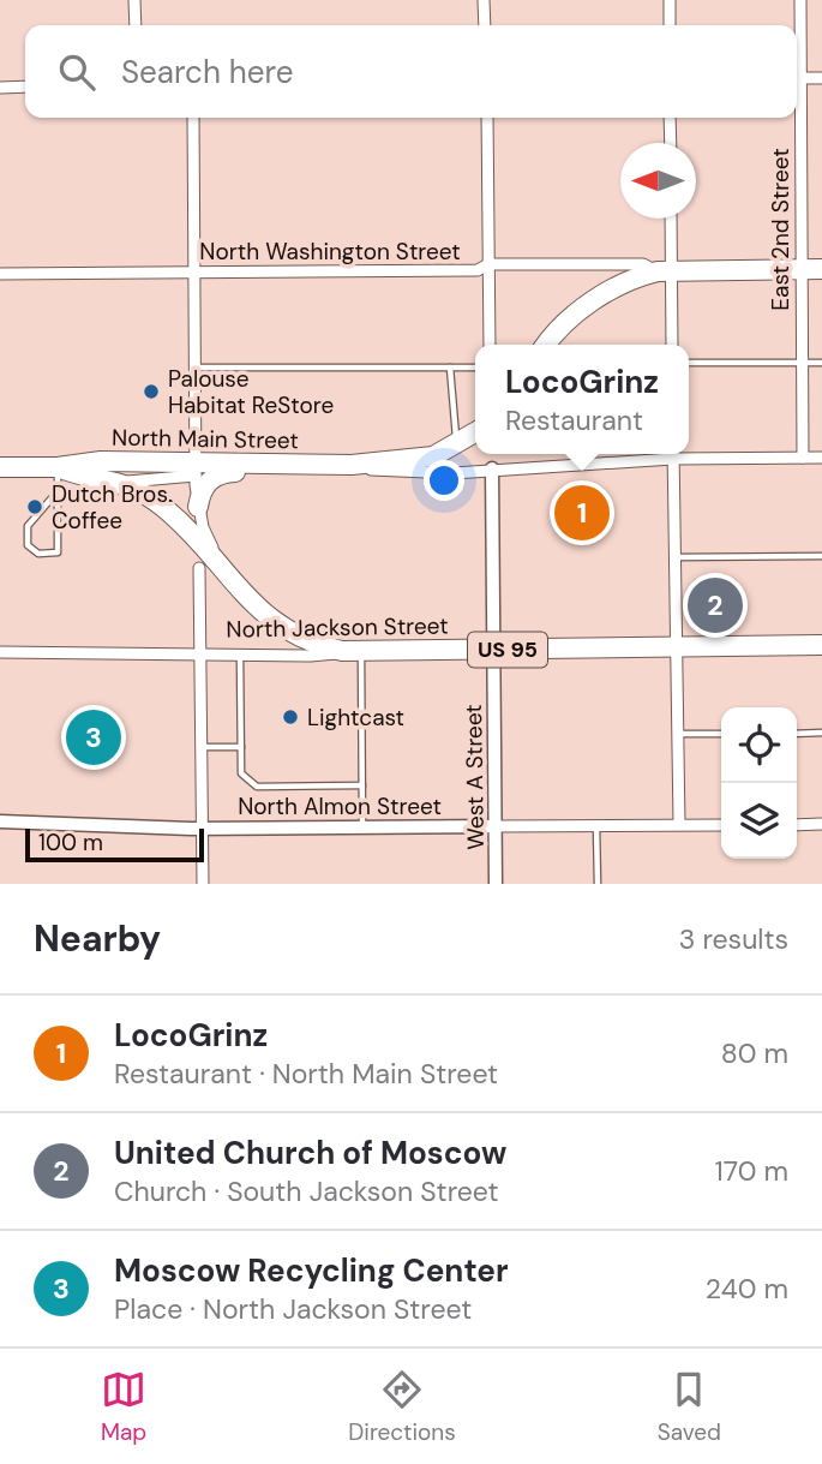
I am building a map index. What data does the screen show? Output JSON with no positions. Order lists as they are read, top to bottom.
{
  "streets": {
    "highway": ["North Main Street", "North Jackson Street", "US 95"],
    "street": [
      "East 2nd Street",
      "North Washington Street",
      "West A Street",
      "North Almon Street"
    ]
  },
  "crossings": [
    ["East 2nd Street", "North Main Street"],
    ["North Main Street", "North Jackson Street"],
    ["North Main Street", "West A Street"],
    ["North Jackson Street", "US 95"],
    ["North Jackson Street", "West A Street"],
    ["West A Street", "North Almon Street"]
  ],
  "places": ["Palouse Habitat ReStore", "Dutch Bros. Coffee", "Lightcast"],
  "scale_bar": "100 m",
  "north": "left",
  "page": {
    "search": "Search here",
    "popup": ["LocoGrinz", "Restaurant"],
    "pins": ["1", "2", "3"],
    "scale": "100 m",
    "heading": ["Nearby", "3 results"],
    "list": [
      {
        "mark": "1",
        "name": "LocoGrinz",
        "note": "Restaurant · North Main Street",
        "value": "80 m"
      },
      {
        "mark": "2",
        "name": "United Church of Moscow",
        "note": "Church · South Jackson Street",
        "value": "170 m"
      },
      {
        "mark": "3",
        "name": "Moscow Recycling Center",
        "note": "Place · North Jackson Street",
        "value": "240 m"
      }
    ],
    "nav": ["Map", "Directions", "Saved"]
  }
}
